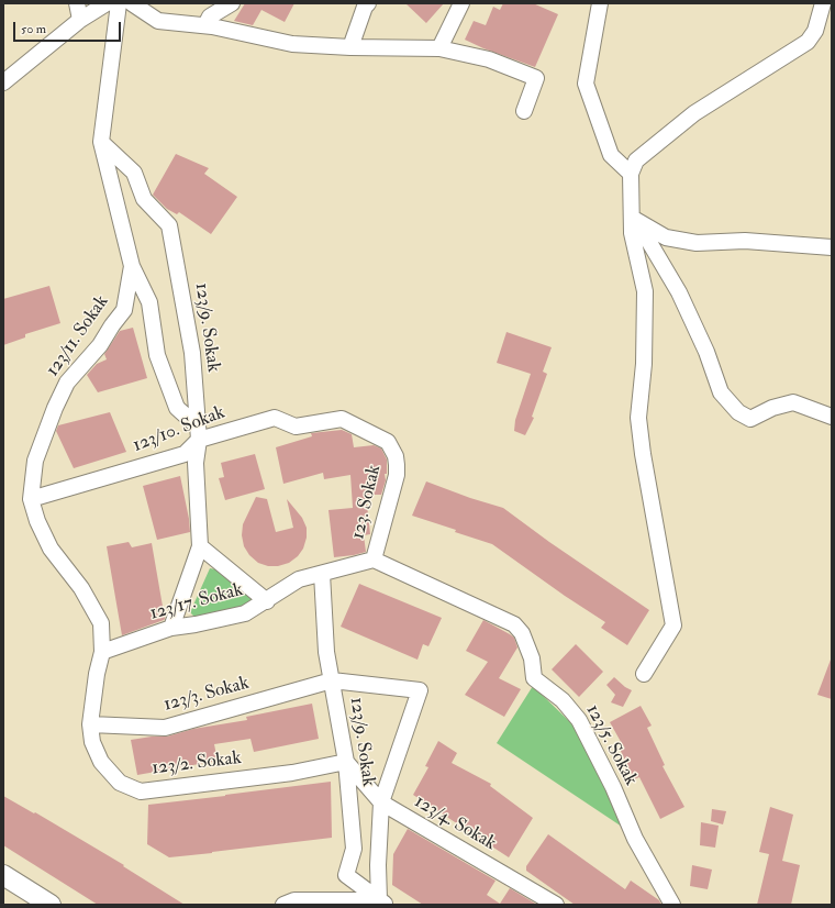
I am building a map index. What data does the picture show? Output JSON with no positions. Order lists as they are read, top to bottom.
{
  "streets": {
    "street": [
      "123/9. Sokak",
      "123/11. Sokak",
      "123/10. Sokak",
      "123. Sokak",
      "123/17. Sokak",
      "123/3. Sokak",
      "123/5. Sokak",
      "123/2. Sokak",
      "123/4. Sokak"
    ]
  },
  "crossings": [
    ["123/9. Sokak", "123/11. Sokak"],
    ["123/9. Sokak", "123/10. Sokak"],
    ["123/9. Sokak", "123/17. Sokak"],
    ["123/9. Sokak", "123/3. Sokak"],
    ["123/9. Sokak", "123/2. Sokak"],
    ["123/9. Sokak", "123/4. Sokak"],
    ["123/11. Sokak", "123/10. Sokak"],
    ["123/11. Sokak", "123/17. Sokak"],
    ["123/11. Sokak", "123/3. Sokak"],
    ["123/11. Sokak", "123/2. Sokak"],
    ["123/10. Sokak", "123. Sokak"],
    ["123. Sokak", "123/17. Sokak"],
    ["123. Sokak", "123/5. Sokak"],
    ["123/3. Sokak", "123/2. Sokak"],
    ["123/2. Sokak", "123/4. Sokak"]
  ],
  "scale_bar": "50 m"
}
